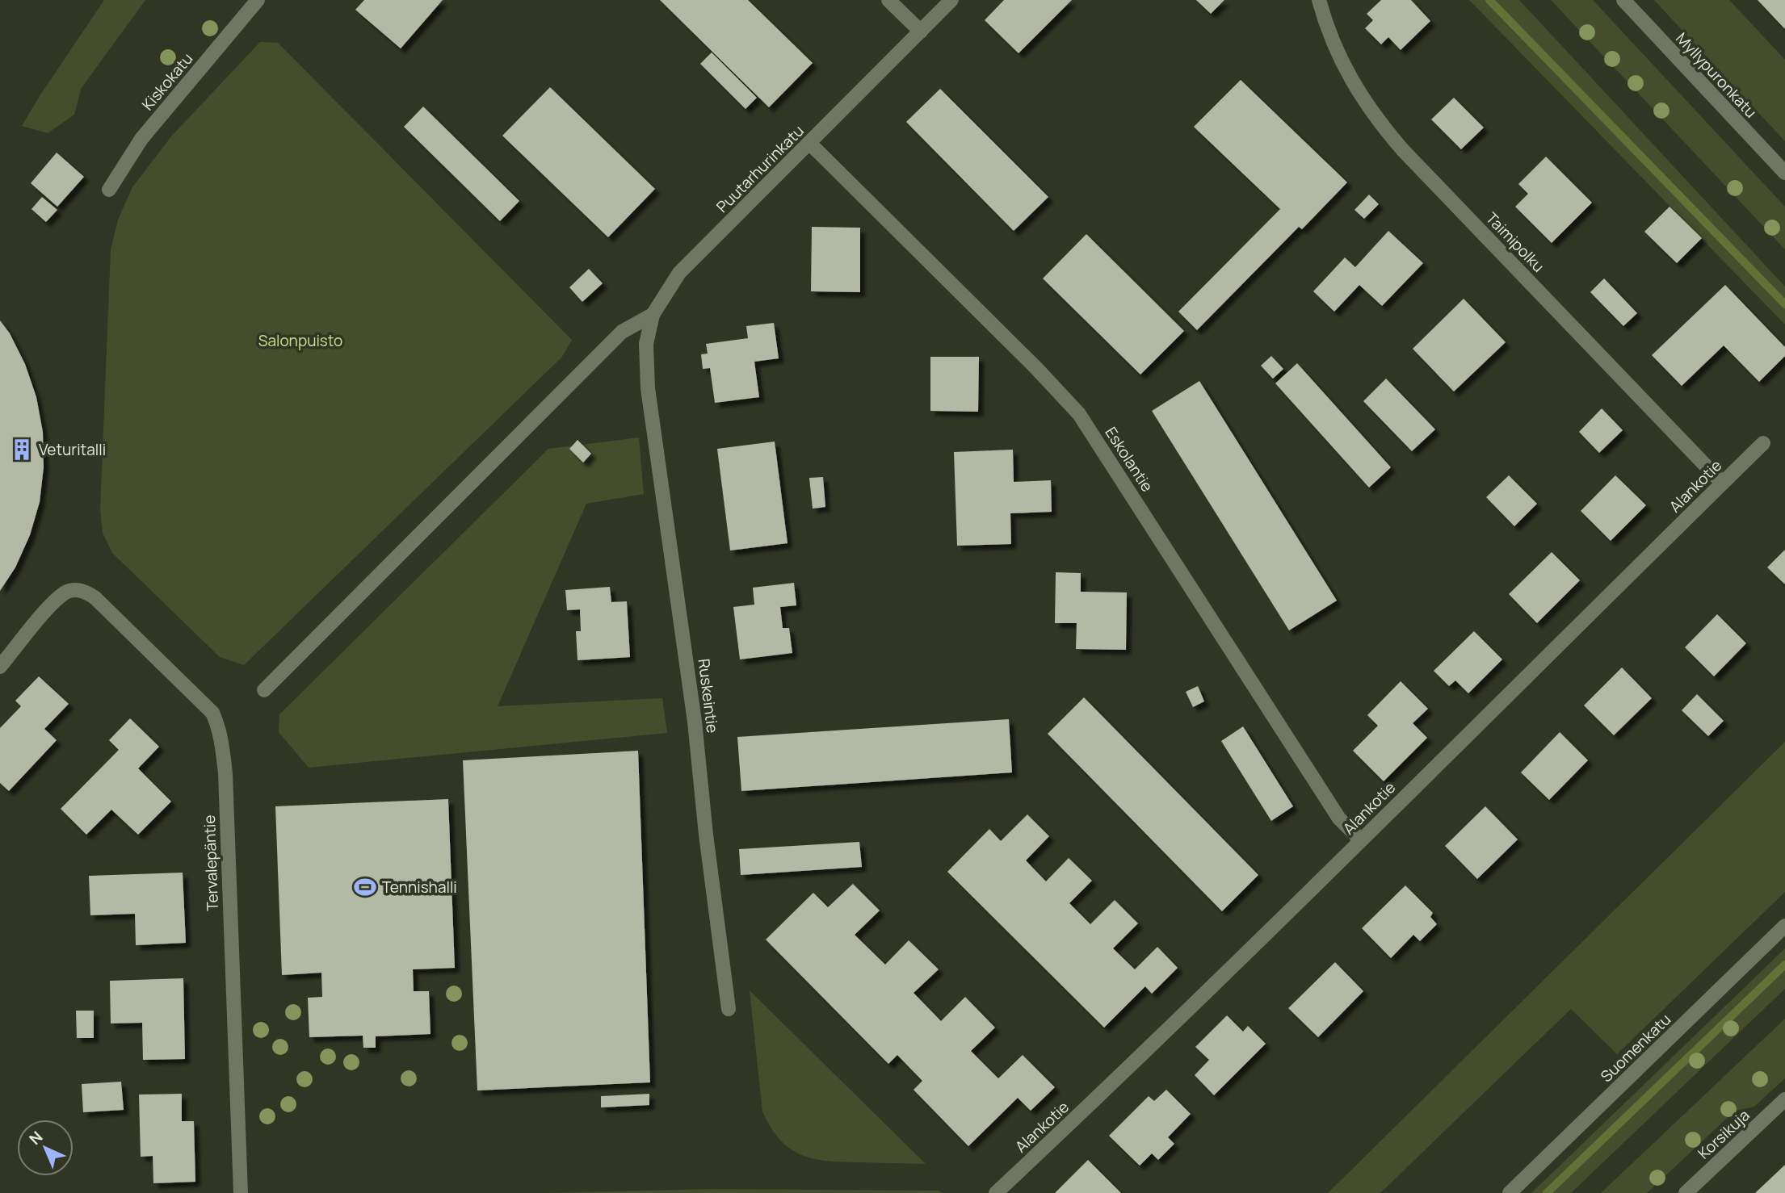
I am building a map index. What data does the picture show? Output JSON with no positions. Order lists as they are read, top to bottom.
{
  "streets": {
    "street": [
      "Myllypuronkatu",
      "Kiskokatu",
      "Puutarhurinkatu",
      "Taimipolku",
      "Eskolantie",
      "Alankotie",
      "Ruskeintie",
      "Tervalepäntie",
      "Suomenkatu",
      "Korsikuja"
    ]
  },
  "crossings": [
    ["Puutarhurinkatu", "Eskolantie"],
    ["Puutarhurinkatu", "Ruskeintie"],
    ["Taimipolku", "Alankotie"],
    ["Eskolantie", "Alankotie"]
  ],
  "parks": ["Salonpuisto"],
  "places": {
    "building": ["Veturitalli"],
    "sports": ["Tennishalli"]
  },
  "north": "top left"
}
